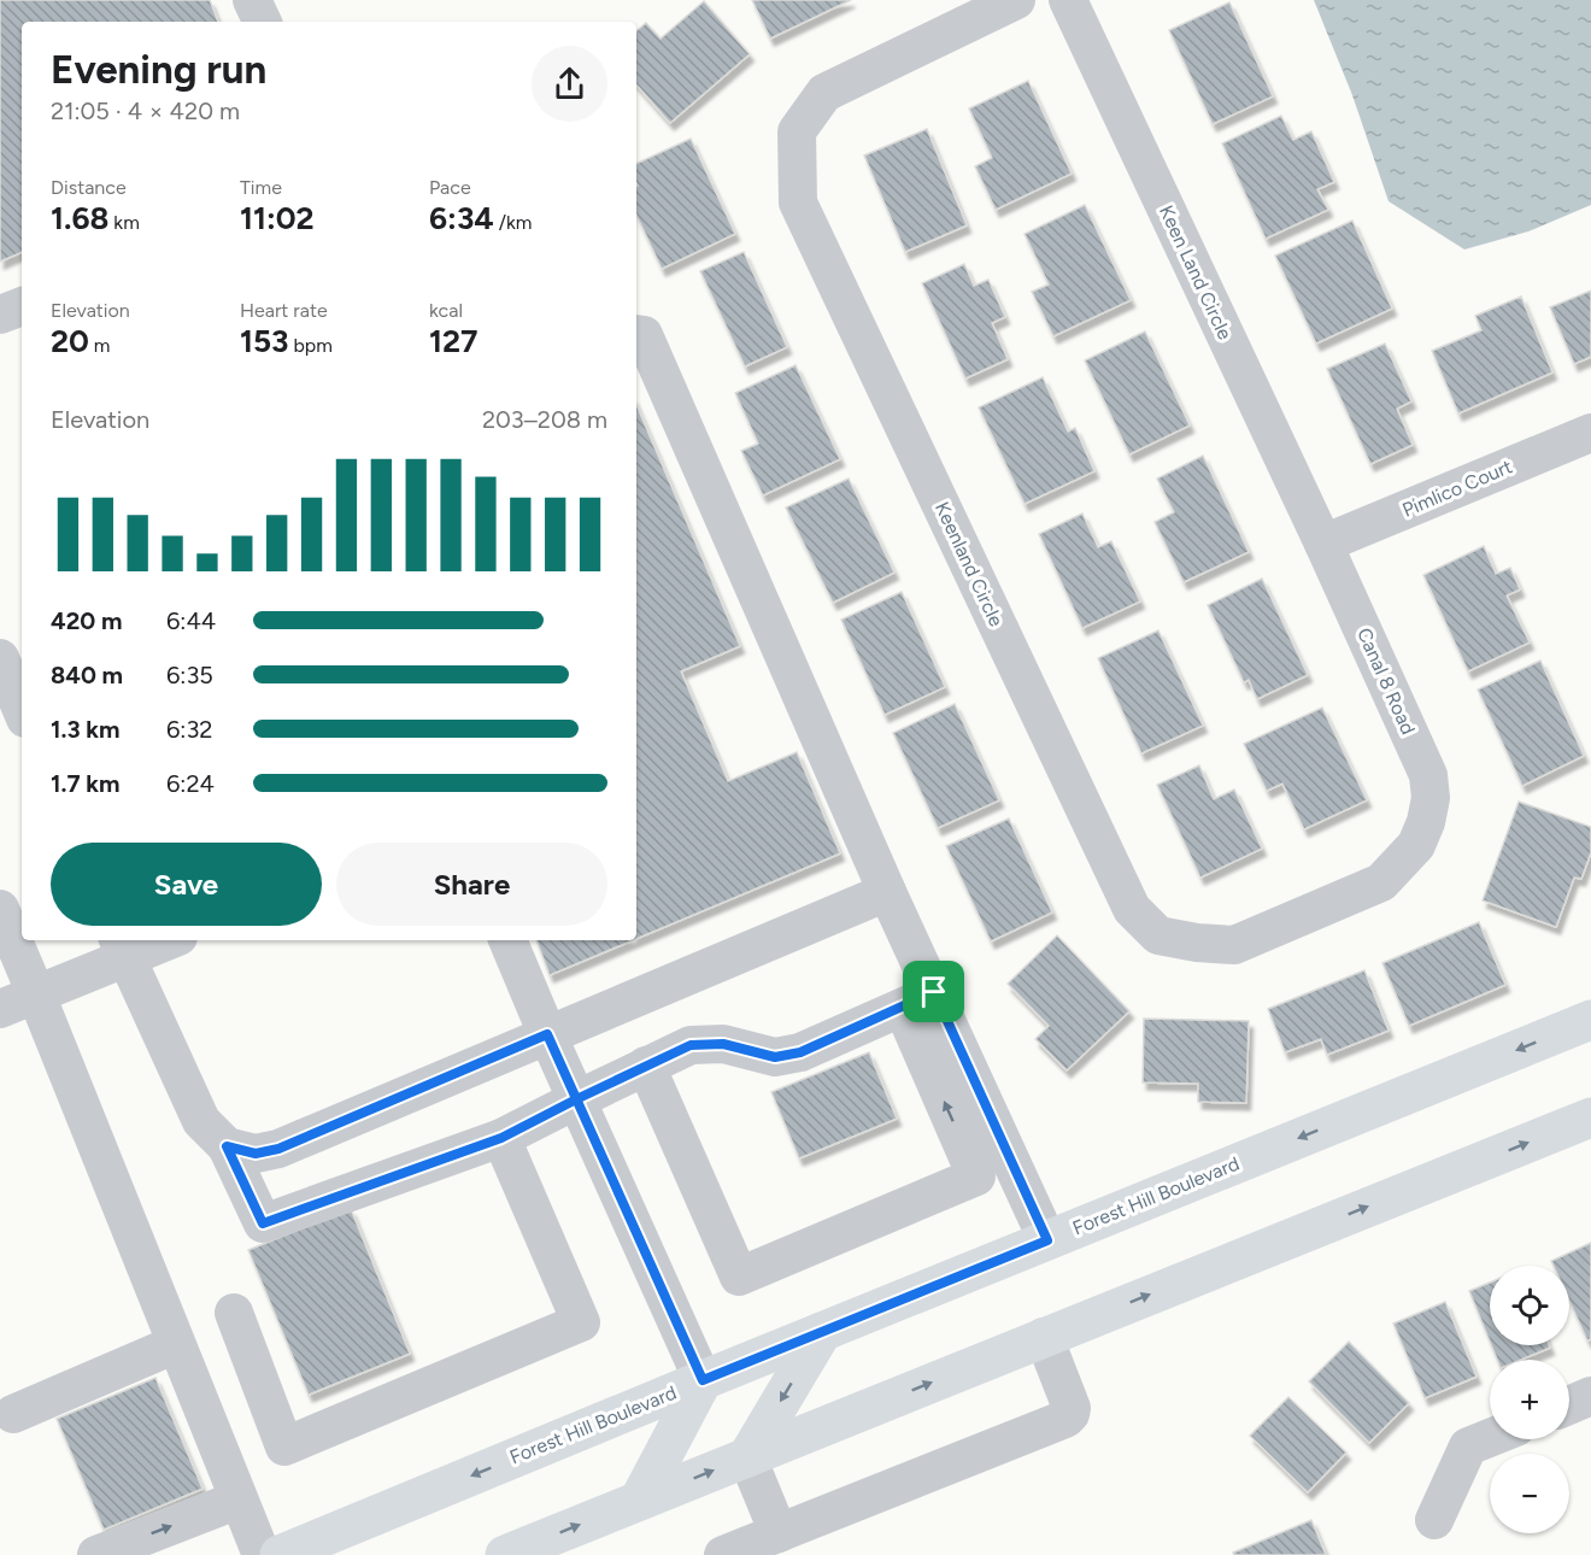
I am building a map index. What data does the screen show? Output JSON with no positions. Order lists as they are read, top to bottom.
{
  "streets": {
    "main road": ["Forest Hill Boulevard"],
    "street": [
      "Keen Land Circle",
      "Pimlico Court",
      "Keenland Circle",
      "Canal 8 Road"
    ]
  },
  "crossings": [
    ["Keen Land Circle", "Pimlico Court"],
    ["Keen Land Circle", "Canal 8 Road"],
    ["Pimlico Court", "Canal 8 Road"],
    ["Keenland Circle", "Canal 8 Road"]
  ],
  "page": {
    "heading": ["Evening run", "21:05 · 4 × 420 m"],
    "stats": [
      ["Distance", "1.68 km"],
      ["Time", "11:02"],
      ["Pace", "6:34 /km"],
      ["Elevation", "20 m"],
      ["Heart rate", "153 bpm"],
      ["kcal", "127"]
    ],
    "chart": ["Elevation", "203–208 m"],
    "list": [
      {
        "name": "420 m",
        "note": "6:44"
      },
      {
        "name": "840 m",
        "note": "6:35"
      },
      {
        "name": "1.3 km",
        "note": "6:32"
      },
      {
        "name": "1.7 km",
        "note": "6:24"
      }
    ],
    "buttons": ["Save", "Share"],
    "map_buttons": ["+", "−"]
  }
}
